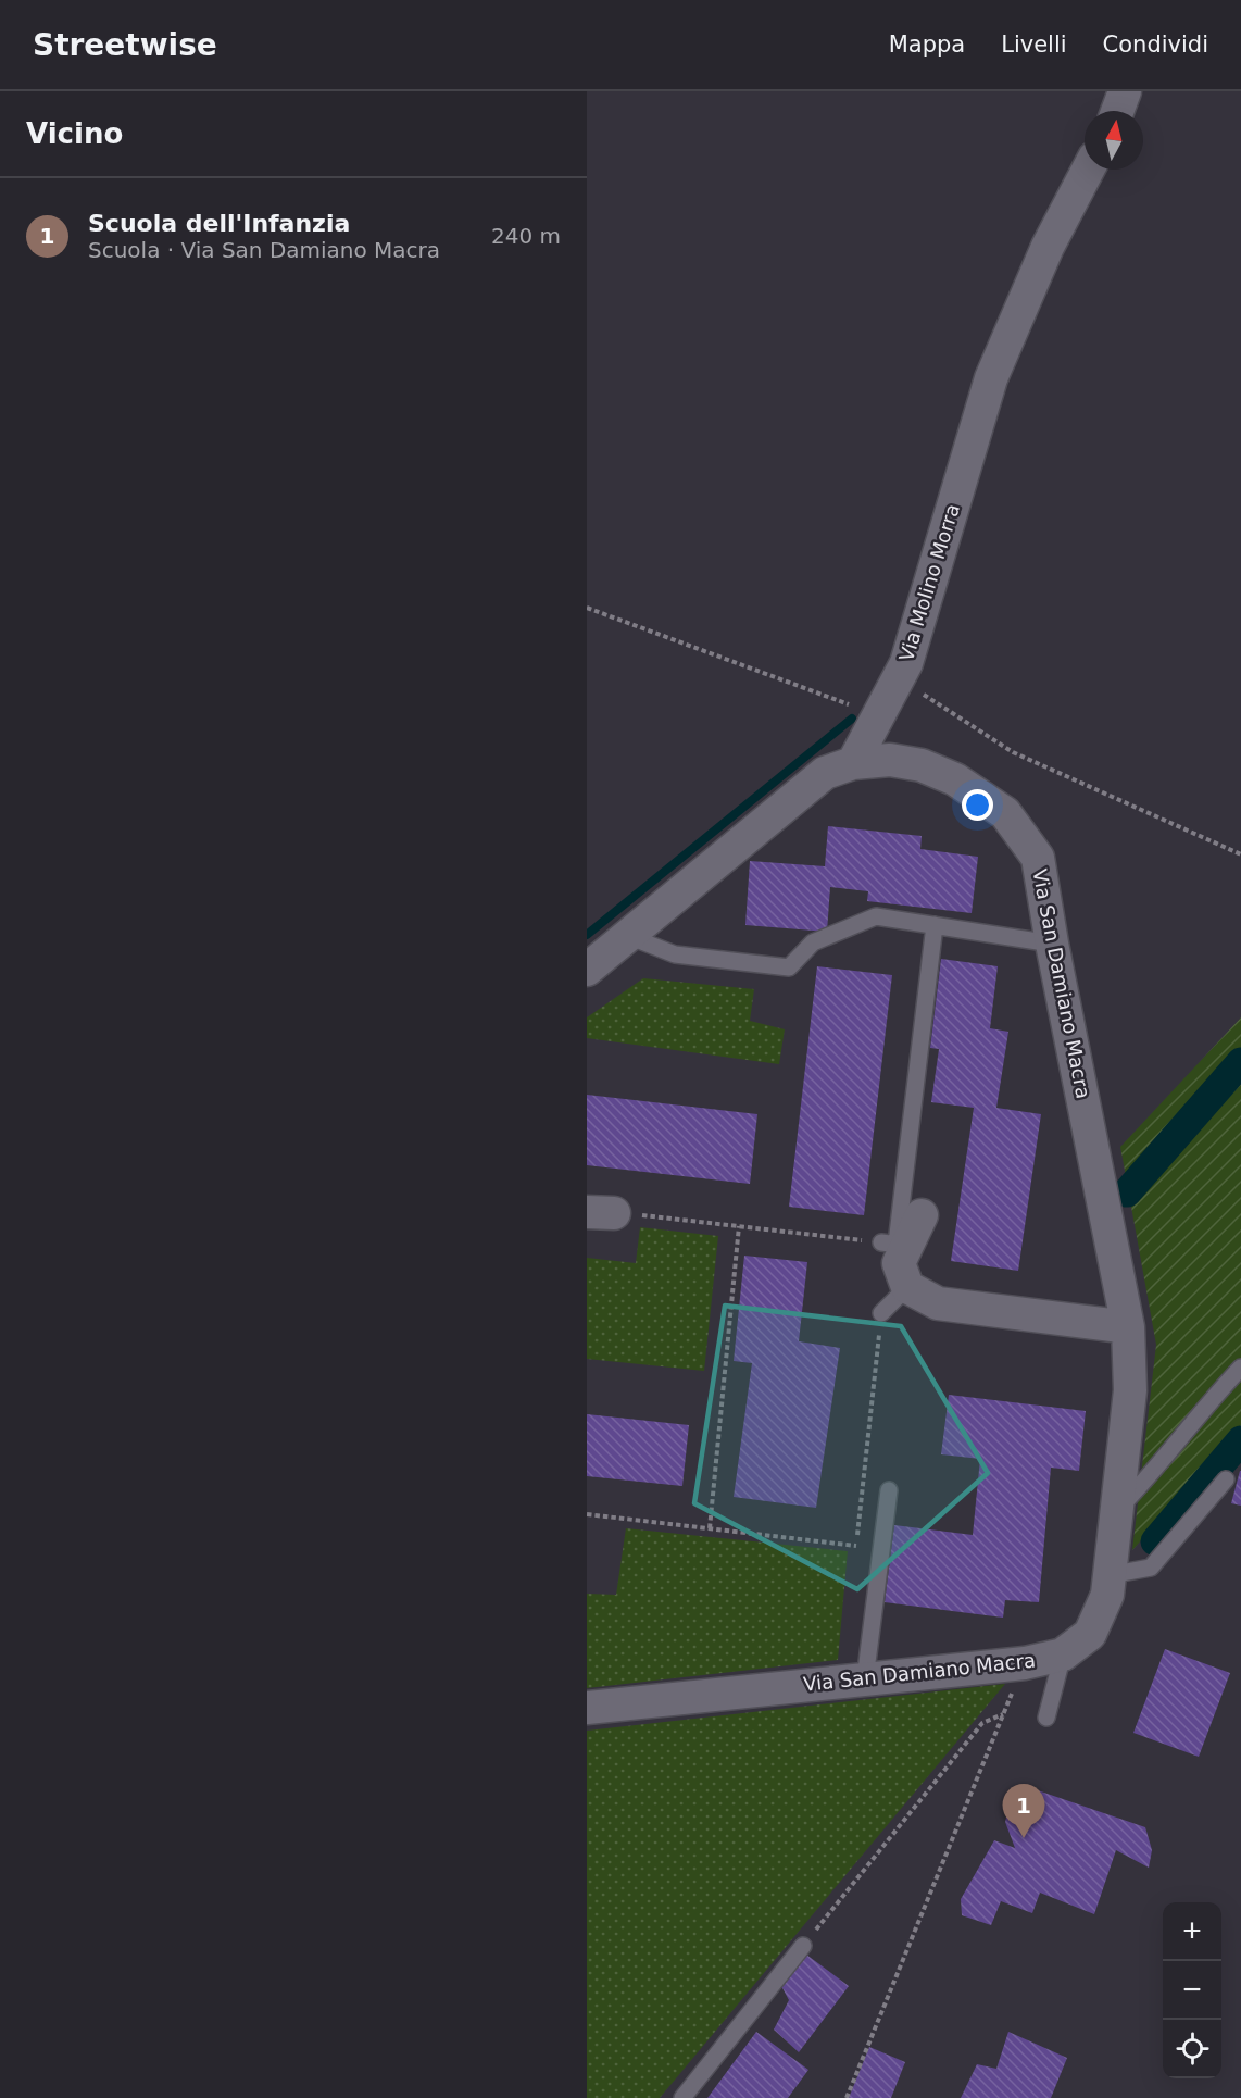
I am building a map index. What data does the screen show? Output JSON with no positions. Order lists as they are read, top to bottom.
{
  "streets": {
    "street": ["Via Molino Morra", "Via San Damiano Macra"]
  },
  "crossings": [
    ["Via Molino Morra", "Via San Damiano Macra"]
  ],
  "north": "top",
  "page": {
    "header": "Streetwise",
    "nav": ["Mappa", "Livelli", "Condividi"],
    "heading": "Vicino",
    "list": [
      {
        "mark": "1",
        "name": "Scuola dell'Infanzia",
        "note": "Scuola · Via San Damiano Macra",
        "value": "240 m"
      }
    ],
    "pins": "1",
    "map_buttons": ["+", "−"]
  }
}
